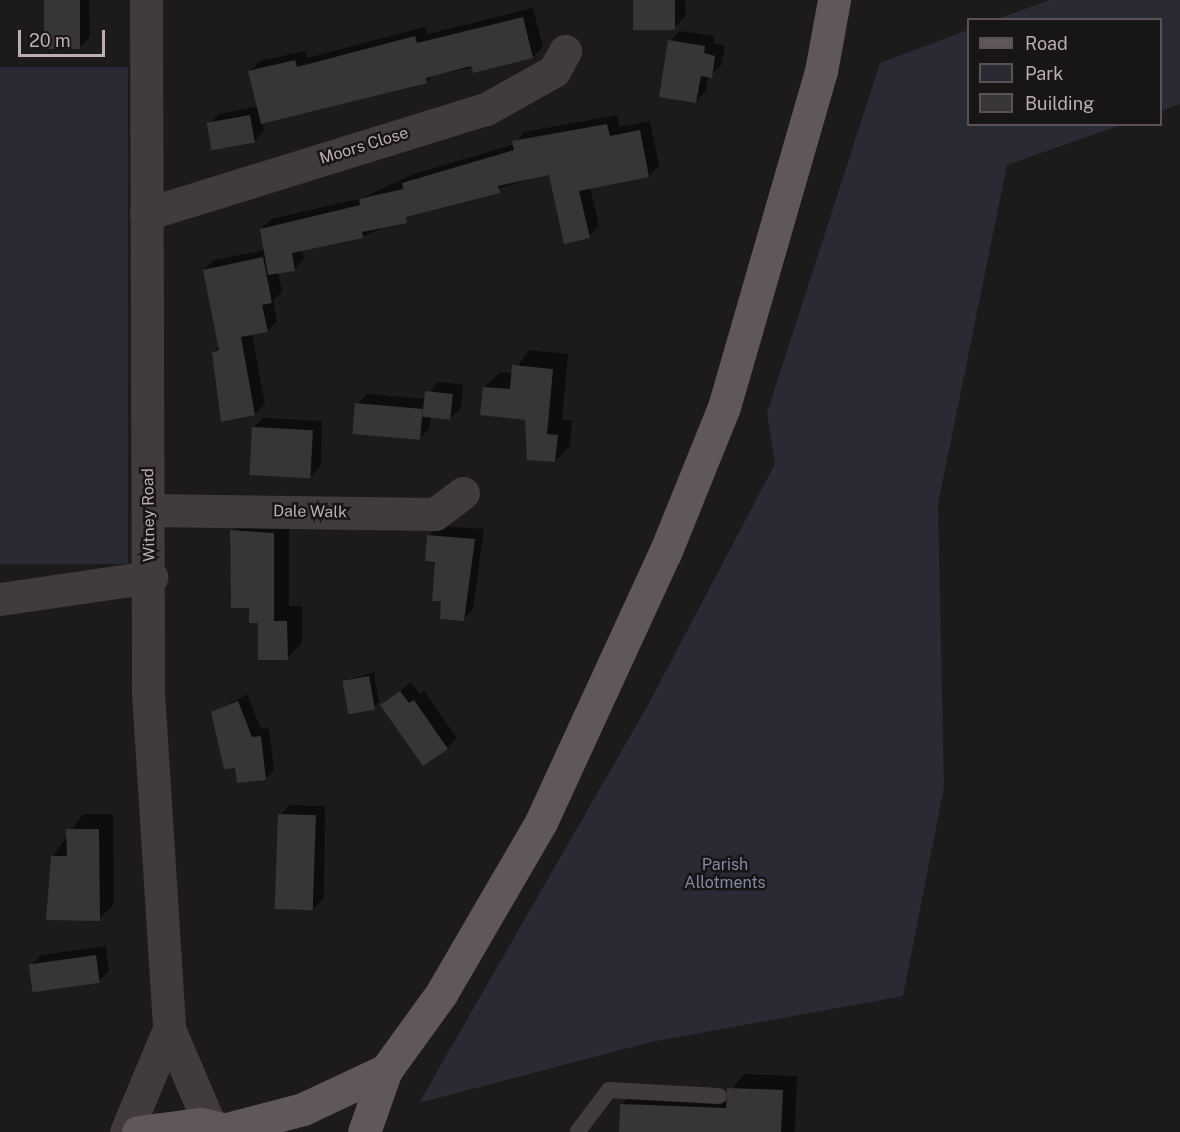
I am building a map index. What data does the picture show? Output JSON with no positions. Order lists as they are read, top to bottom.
{
  "streets": {
    "street": ["Moors Close", "Dale Walk", "Witney Road"]
  },
  "crossings": [
    ["Moors Close", "Witney Road"],
    ["Dale Walk", "Witney Road"]
  ],
  "parks": ["Parish Allotments"],
  "legend": ["Road", "Park", "Building"],
  "scale_bar": "20 m"
}
